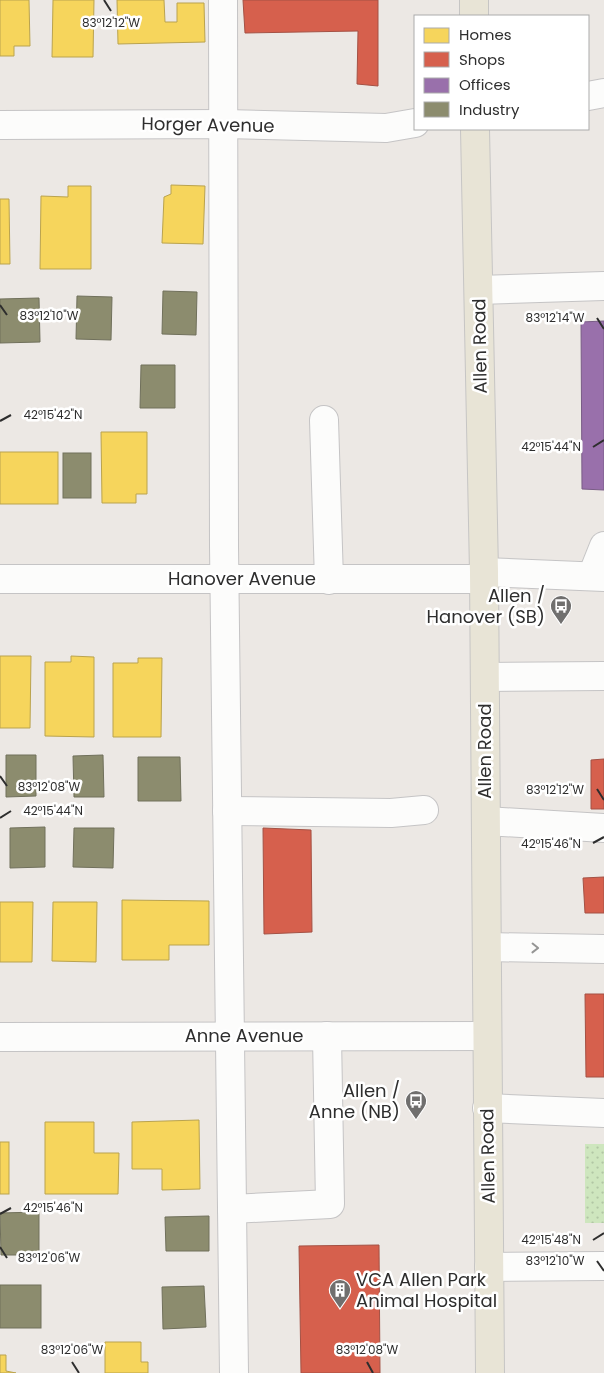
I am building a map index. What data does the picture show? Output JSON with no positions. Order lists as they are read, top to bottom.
{
  "streets": {
    "main road": ["Allen Road"],
    "street": ["Horger Avenue", "Hanover Avenue", "Anne Avenue"]
  },
  "crossings": [
    ["Allen Road", "Hanover Avenue"],
    ["Allen Road", "Anne Avenue"]
  ],
  "places": {
    "bus stop": ["Allen / Hanover (SB)", "Allen / Anne (NB)"],
    "building": ["VCA Allen Park Animal Hospital"]
  },
  "legend": [
    "Homes",
    "Shops",
    "Offices",
    "Industry"
  ],
  "coordinates": [
    "83°12'12\"W",
    "83°12'10\"W",
    "83°12'14\"W",
    "42°15'42\"N",
    "42°15'44\"N",
    "83°12'08\"W",
    "42°15'46\"N",
    "42°15'48\"N",
    "83°12'06\"W"
  ]
}
